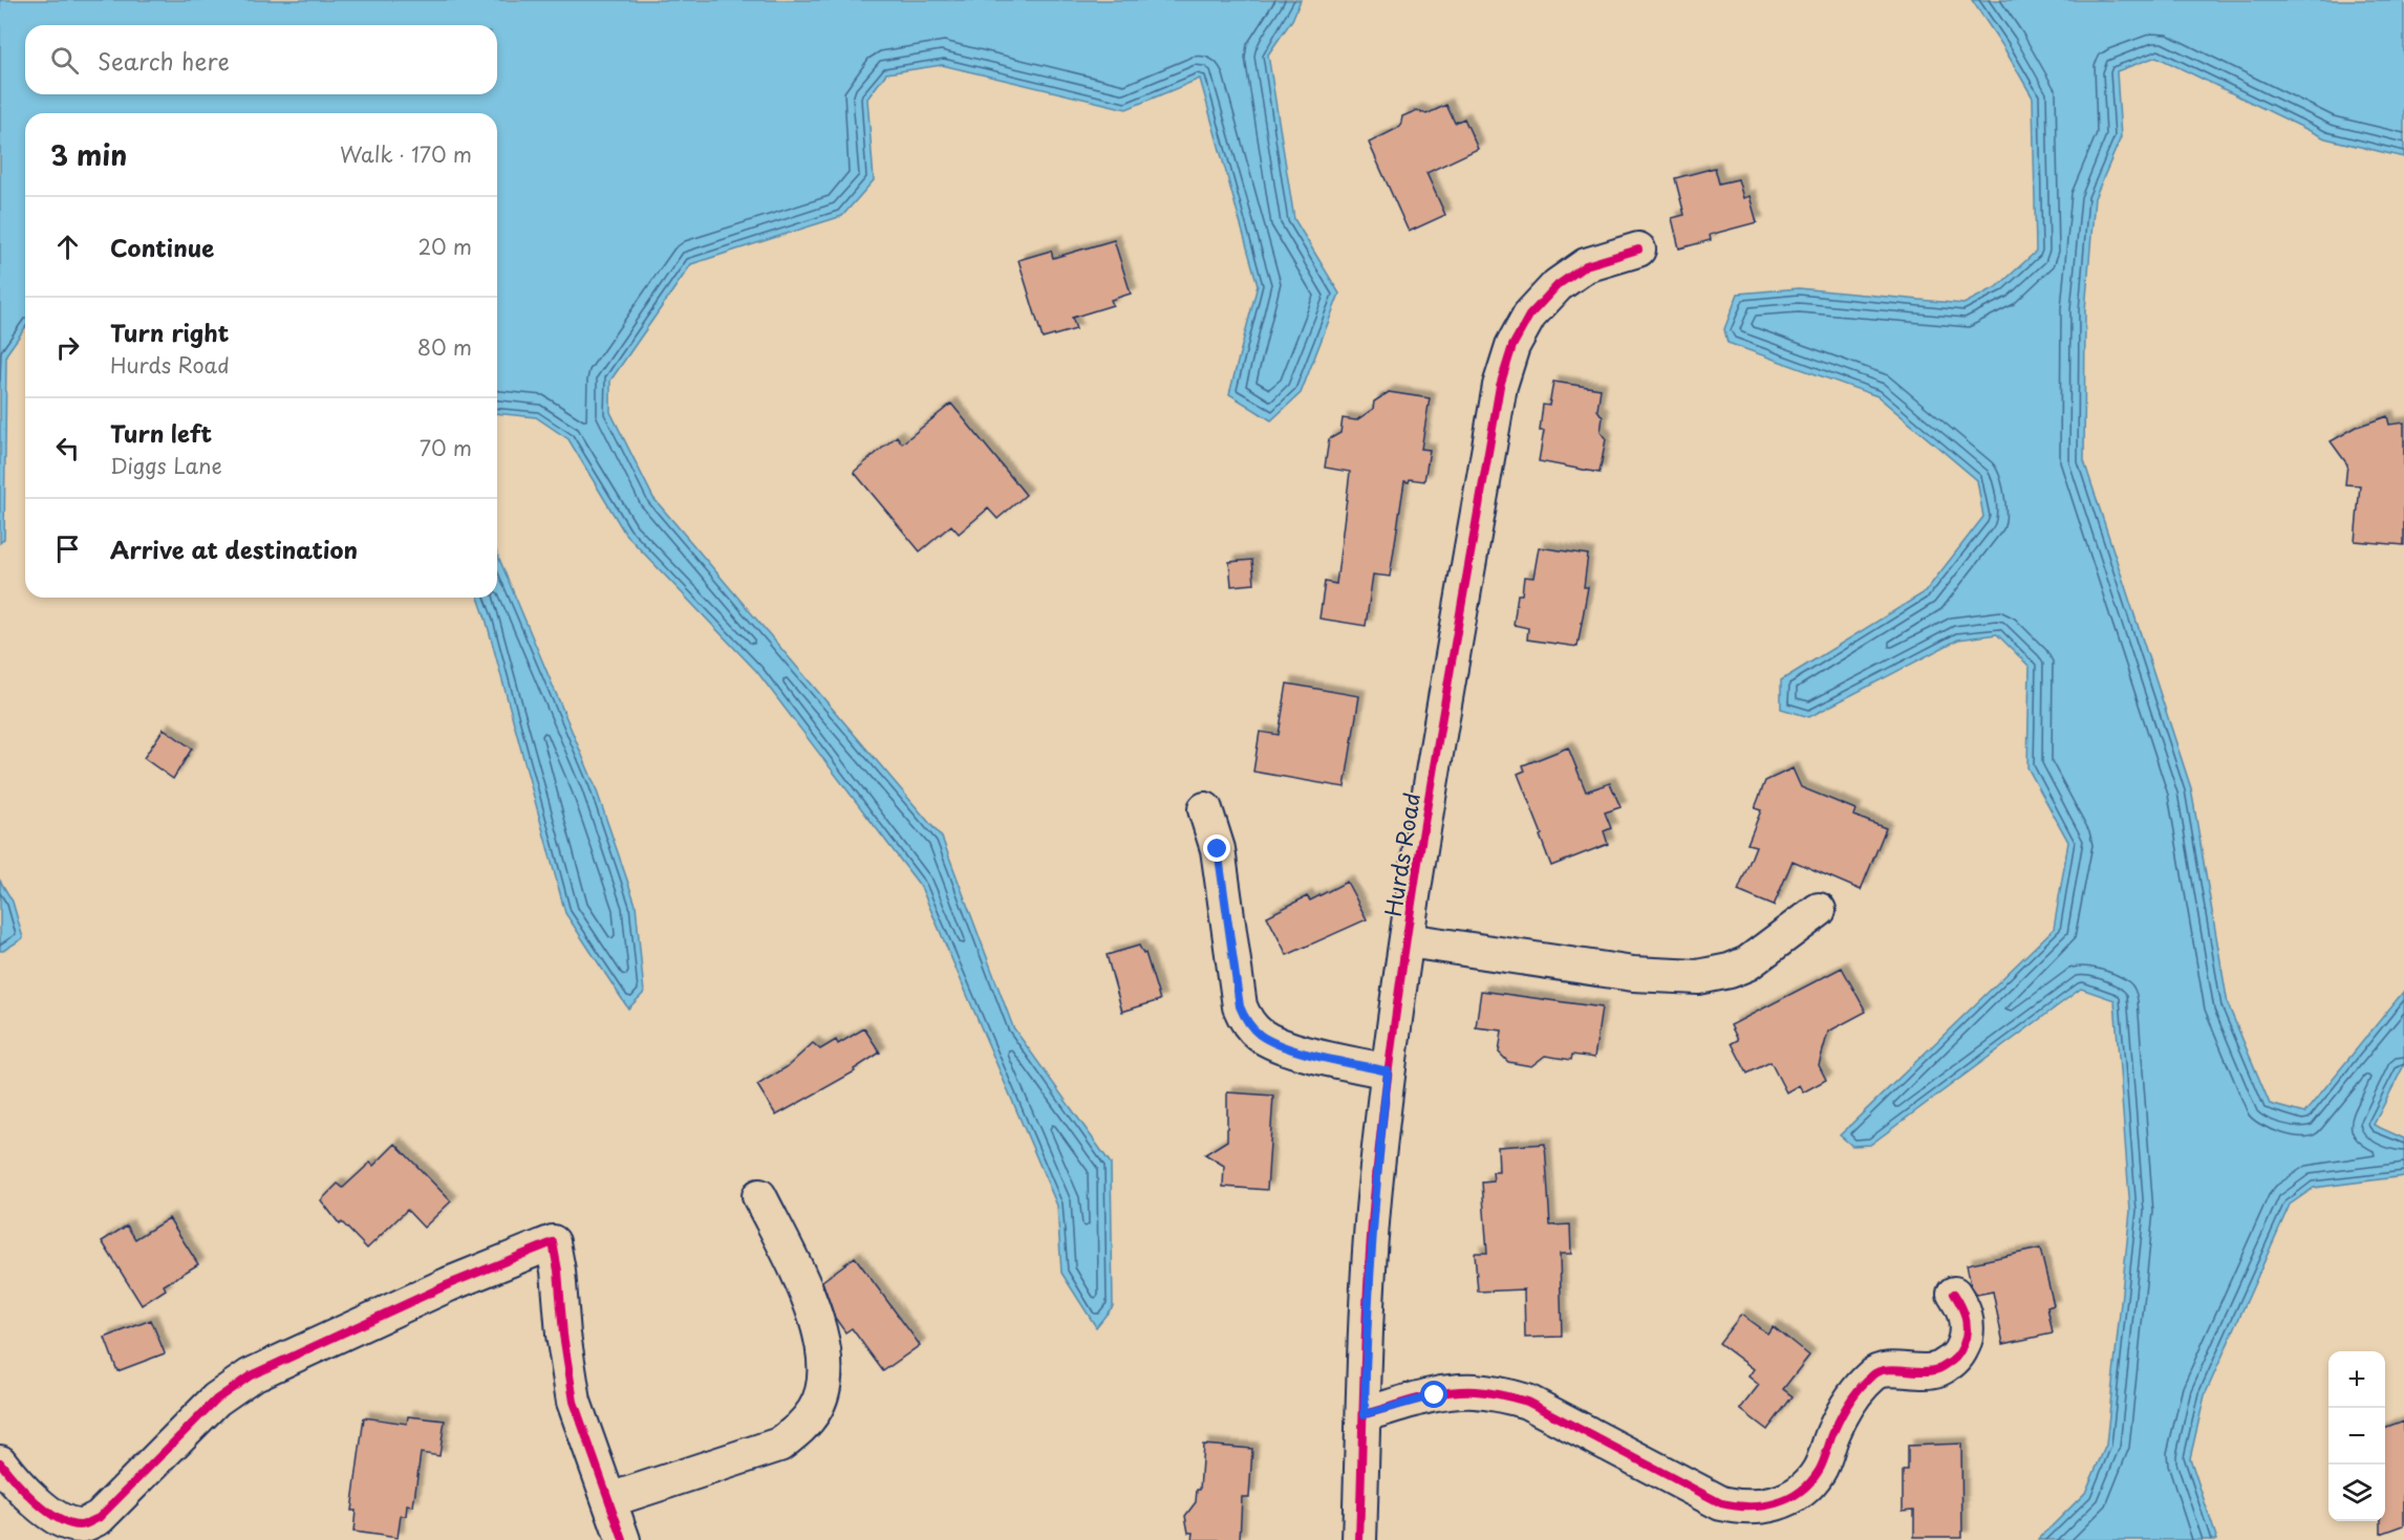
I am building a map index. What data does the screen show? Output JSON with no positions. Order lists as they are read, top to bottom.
{
  "streets": {
    "street": ["Hurds Road"]
  },
  "page": {
    "search": "Search here",
    "heading": ["3 min", "Walk · 170 m"],
    "list": [
      ["Continue", "20 m"],
      ["Turn right", "Hurds Road", "80 m"],
      ["Turn left", "Diggs Lane", "70 m"],
      "Arrive at destination"
    ],
    "map_buttons": ["+", "−"]
  }
}
